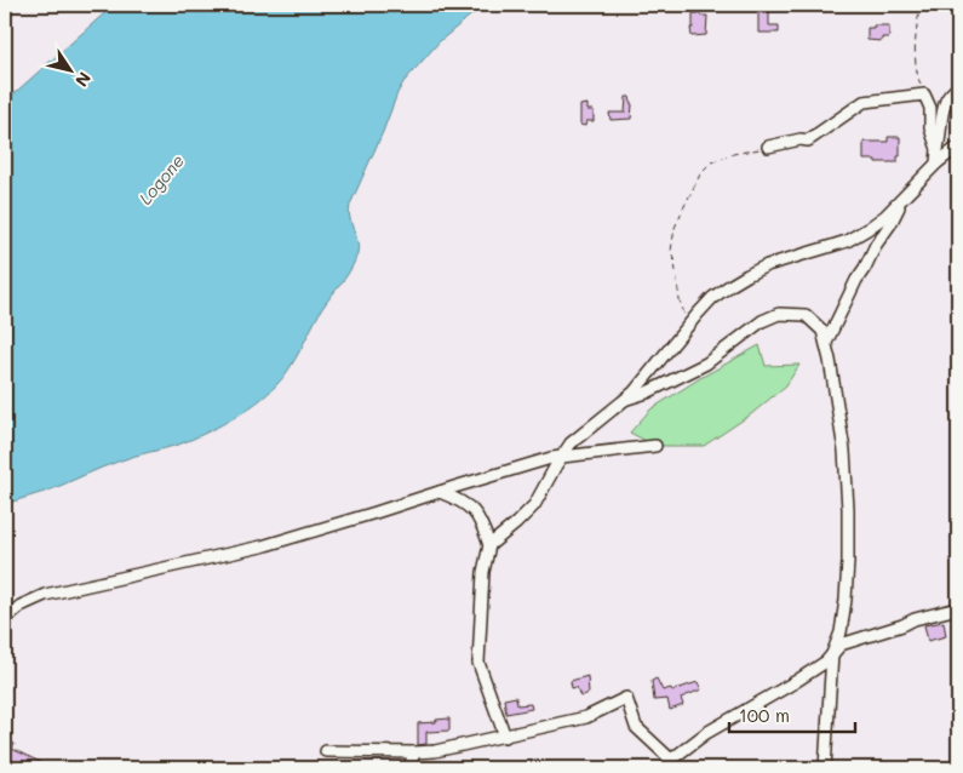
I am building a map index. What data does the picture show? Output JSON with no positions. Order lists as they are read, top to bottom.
{
  "water": ["Logone"],
  "scale_bar": "100 m",
  "north": "bottom right"
}
